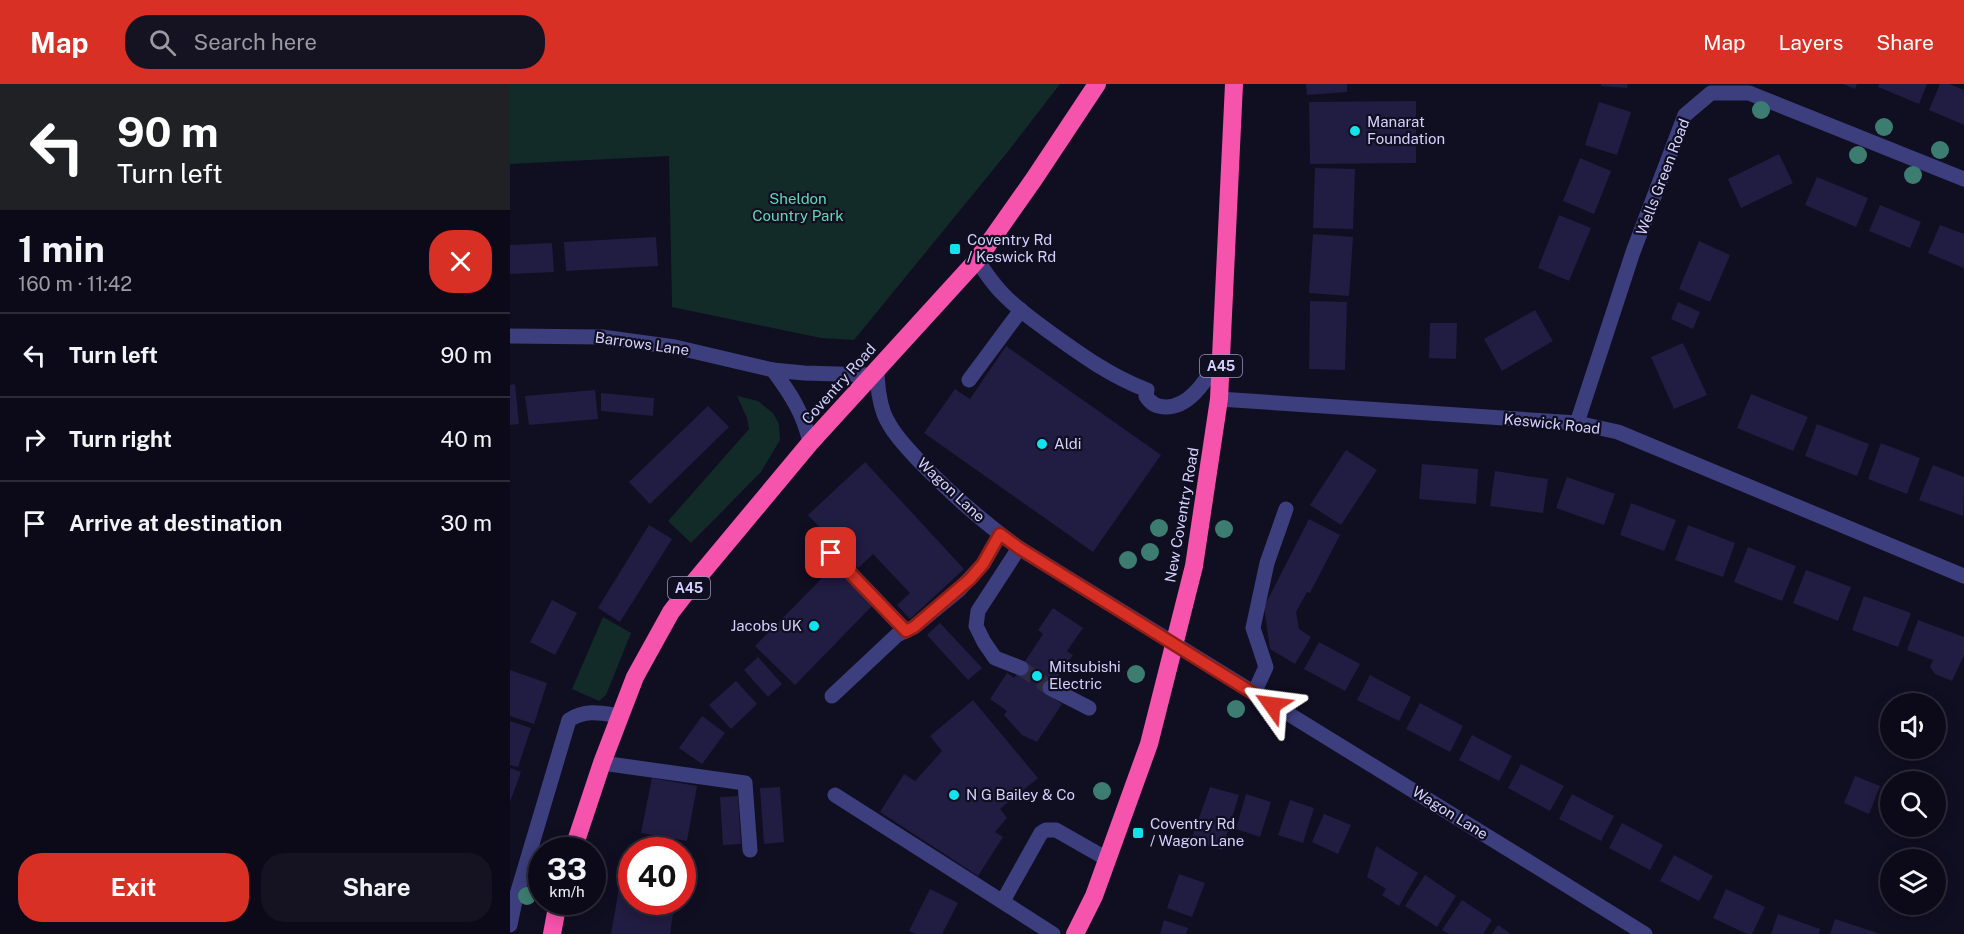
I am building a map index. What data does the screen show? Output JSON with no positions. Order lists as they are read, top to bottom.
{
  "streets": {
    "highway": ["A45", "Coventry Road", "New Coventry Road"],
    "street": [
      "Wells Green Road",
      "Barrows Lane",
      "Keswick Road",
      "Wagon Lane"
    ]
  },
  "crossings": [
    ["Wells Green Road", "Keswick Road"],
    ["Barrows Lane", "Coventry Road"],
    ["Barrows Lane", "Wagon Lane"],
    ["Coventry Road", "Wagon Lane"],
    ["Keswick Road", "New Coventry Road"],
    ["Wagon Lane", "New Coventry Road"]
  ],
  "parks": ["Sheldon Country Park"],
  "places": {
    "other": [
      "Manarat Foundation",
      "Aldi",
      "Jacobs UK",
      "Mitsubishi Electric",
      "N G Bailey & Co"
    ],
    "transit": ["Coventry Rd / Keswick Rd", "Coventry Rd / Wagon Lane"]
  },
  "page": {
    "header": "Map",
    "search": "Search here",
    "nav": ["Map", "Layers", "Share"],
    "turn": ["90 m", "Turn left"],
    "heading": ["1 min", "160 m · 11:42"],
    "list": [
      {
        "name": "Turn left",
        "value": "90 m"
      },
      {
        "name": "Turn right",
        "value": "40 m"
      },
      {
        "name": "Arrive at destination",
        "value": "30 m"
      }
    ],
    "speed": "33 km/h",
    "limit": "40",
    "buttons": ["Exit", "Share"]
  }
}
